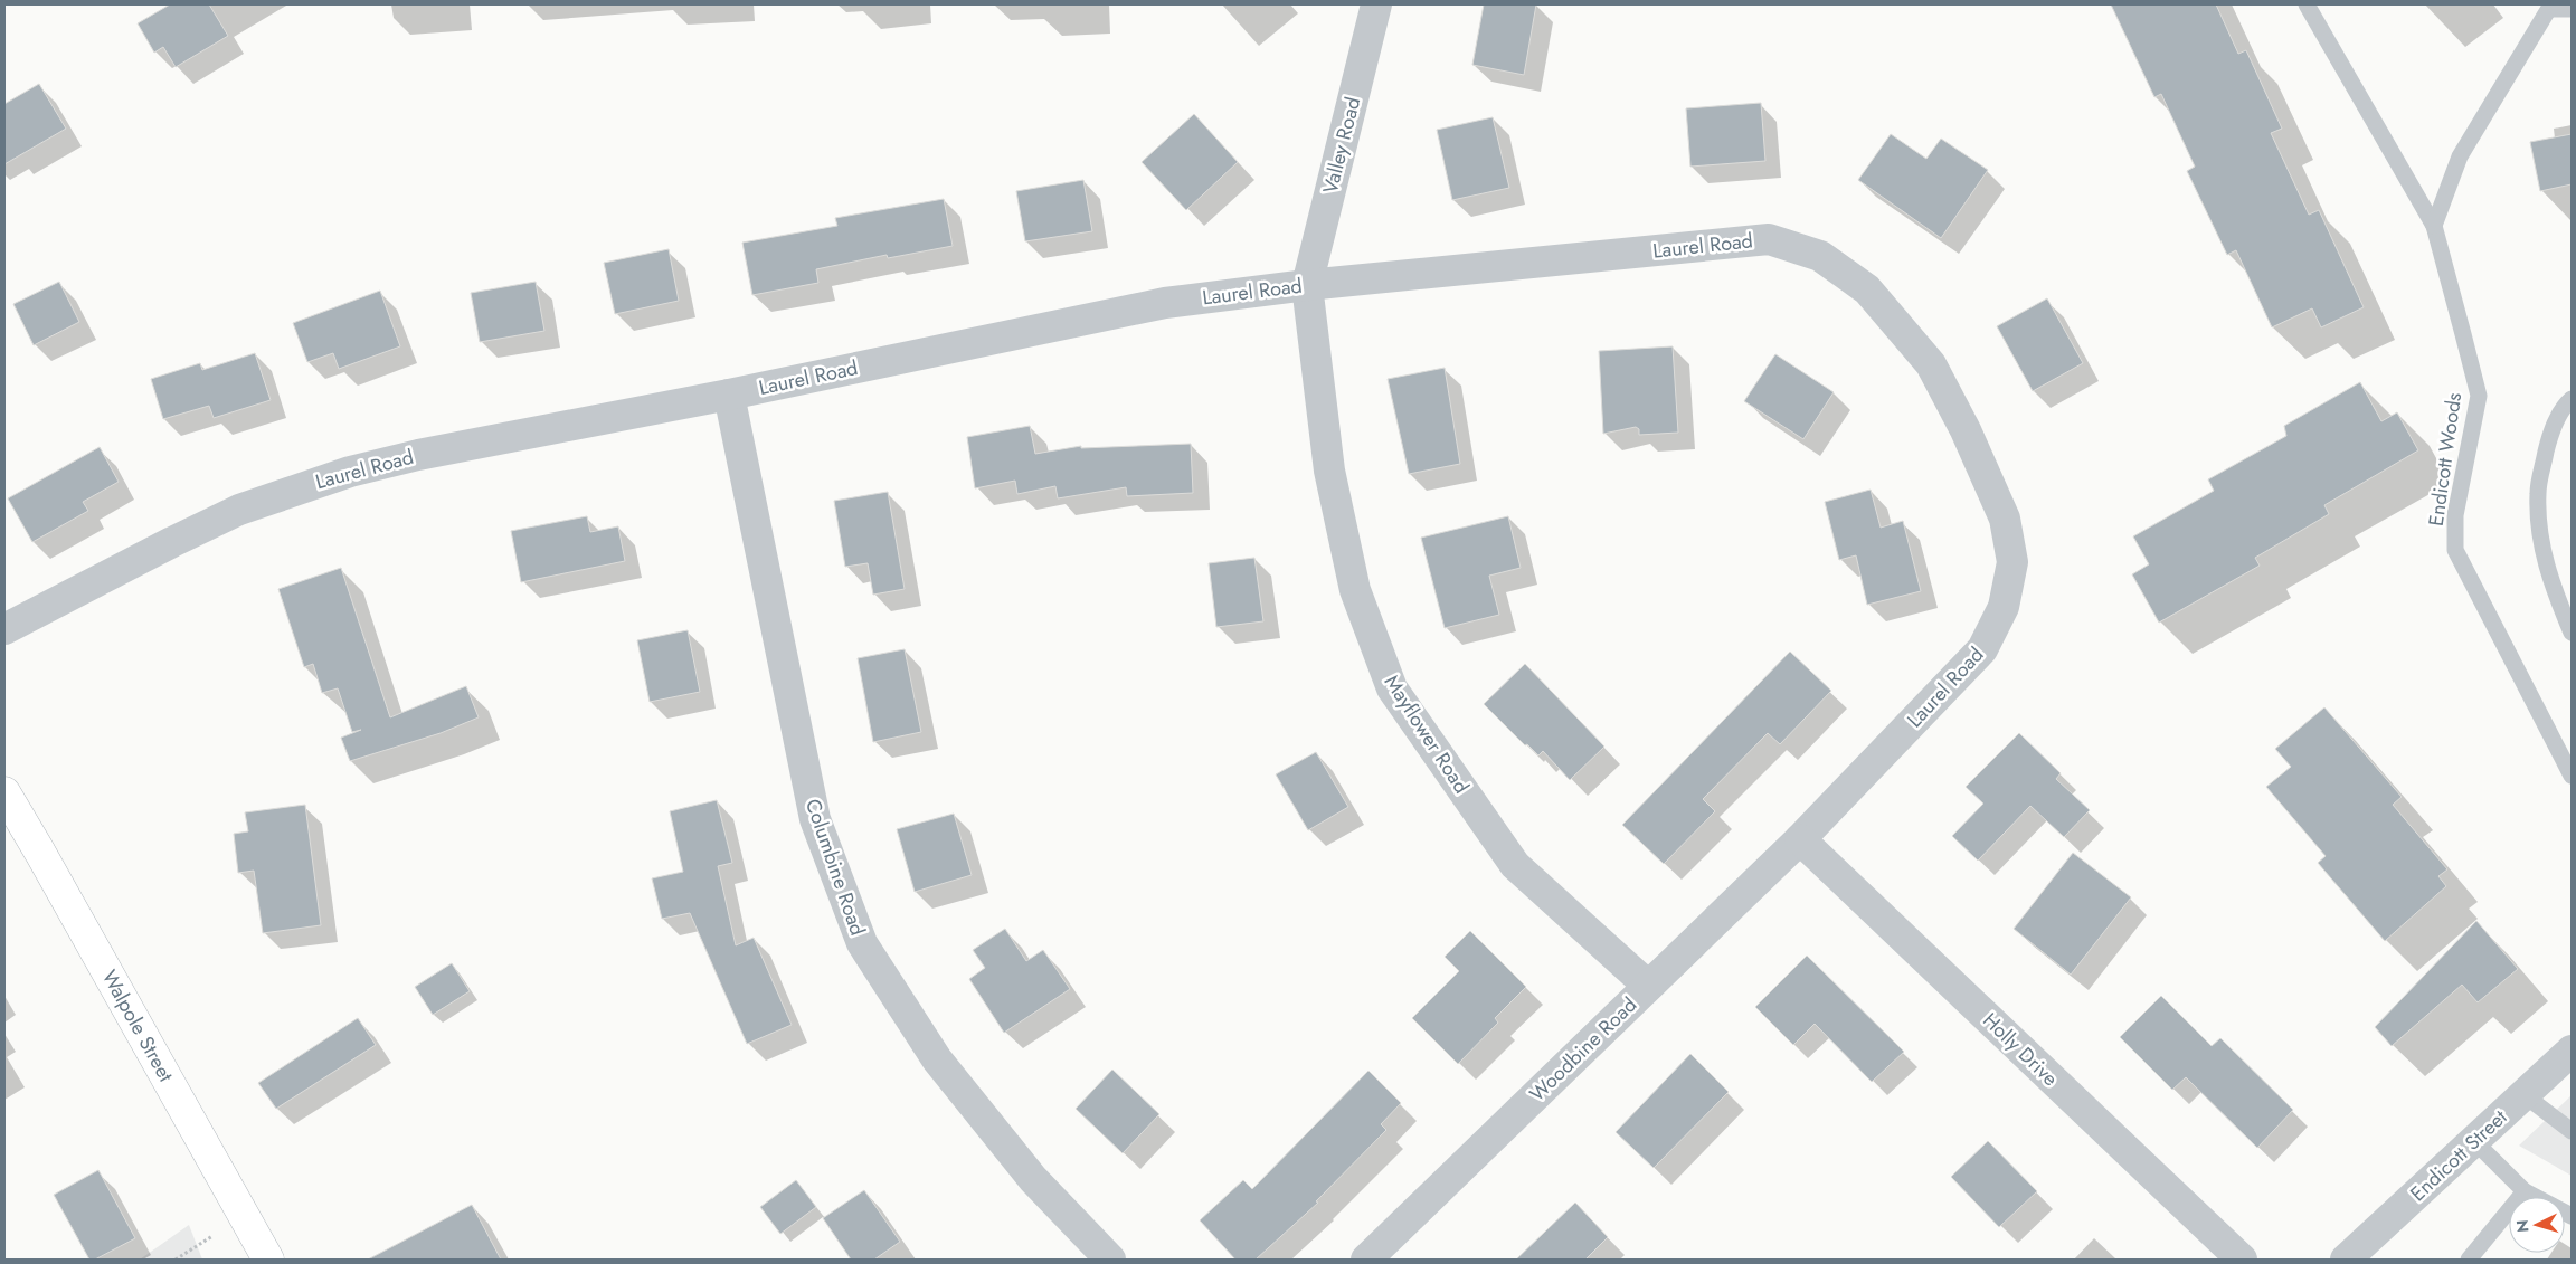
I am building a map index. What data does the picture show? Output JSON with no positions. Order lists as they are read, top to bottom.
{
  "streets": {
    "main road": ["Walpole Street"],
    "street": [
      "Valley Road",
      "Laurel Road",
      "Mayflower Road",
      "Columbine Road",
      "Woodbine Road",
      "Holly Drive",
      "Endicott Street"
    ],
    "lane": ["Endicott Woods"]
  },
  "crossings": [
    ["Valley Road", "Laurel Road"],
    ["Valley Road", "Mayflower Road"],
    ["Laurel Road", "Mayflower Road"],
    ["Laurel Road", "Columbine Road"],
    ["Laurel Road", "Woodbine Road"],
    ["Laurel Road", "Holly Drive"],
    ["Mayflower Road", "Woodbine Road"],
    ["Woodbine Road", "Holly Drive"]
  ],
  "north": "left"
}
